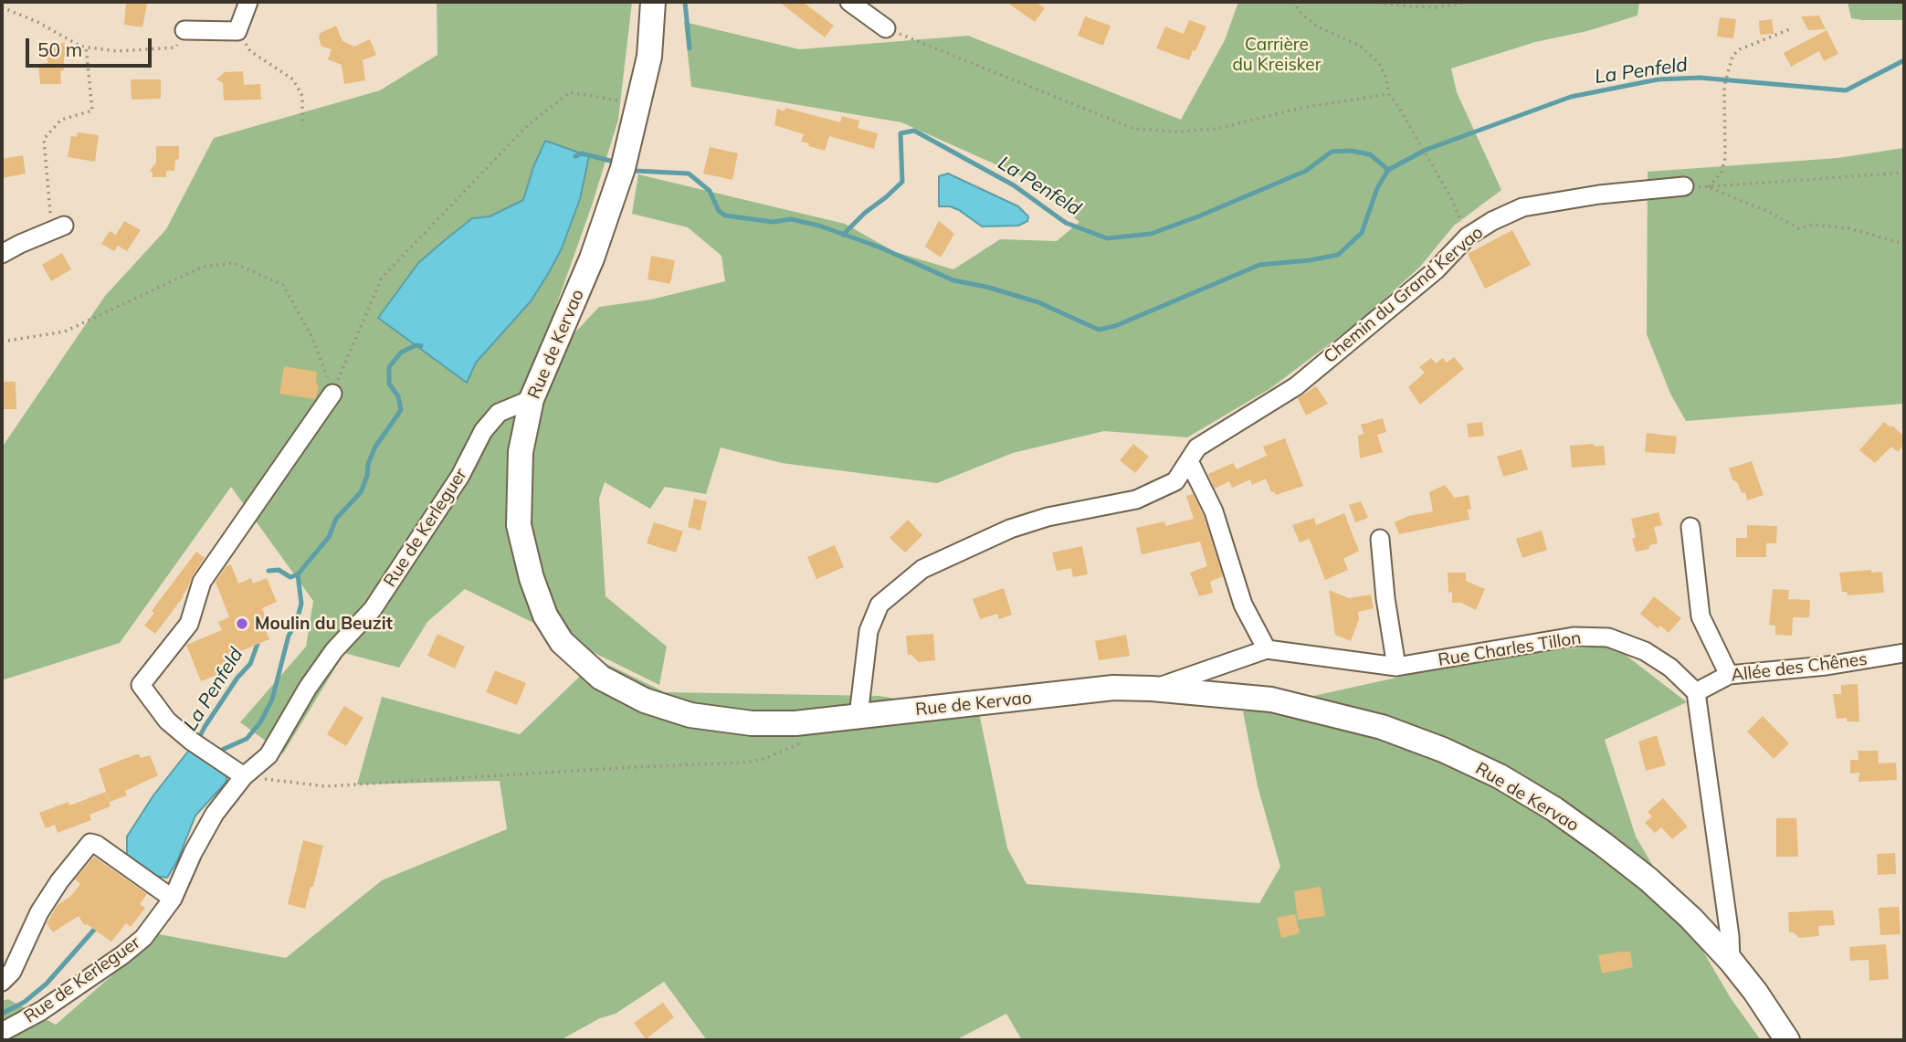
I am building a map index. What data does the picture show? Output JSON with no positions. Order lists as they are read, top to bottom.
{
  "streets": {
    "main road": ["Rue de Kervao"],
    "street": [
      "Chemin du Grand Kervao",
      "Rue de Kerleguer",
      "Rue Charles Tillon",
      "Allée des Chênes"
    ]
  },
  "crossings": [
    ["Chemin du Grand Kervao", "Rue de Kervao"],
    ["Rue de Kervao", "Rue de Kerleguer"],
    ["Rue Charles Tillon", "Allée des Chênes"]
  ],
  "water": ["La Penfeld"],
  "parks": ["Carrière du Kreisker"],
  "places": ["Moulin du Beuzit"],
  "scale_bar": "50 m"
}
